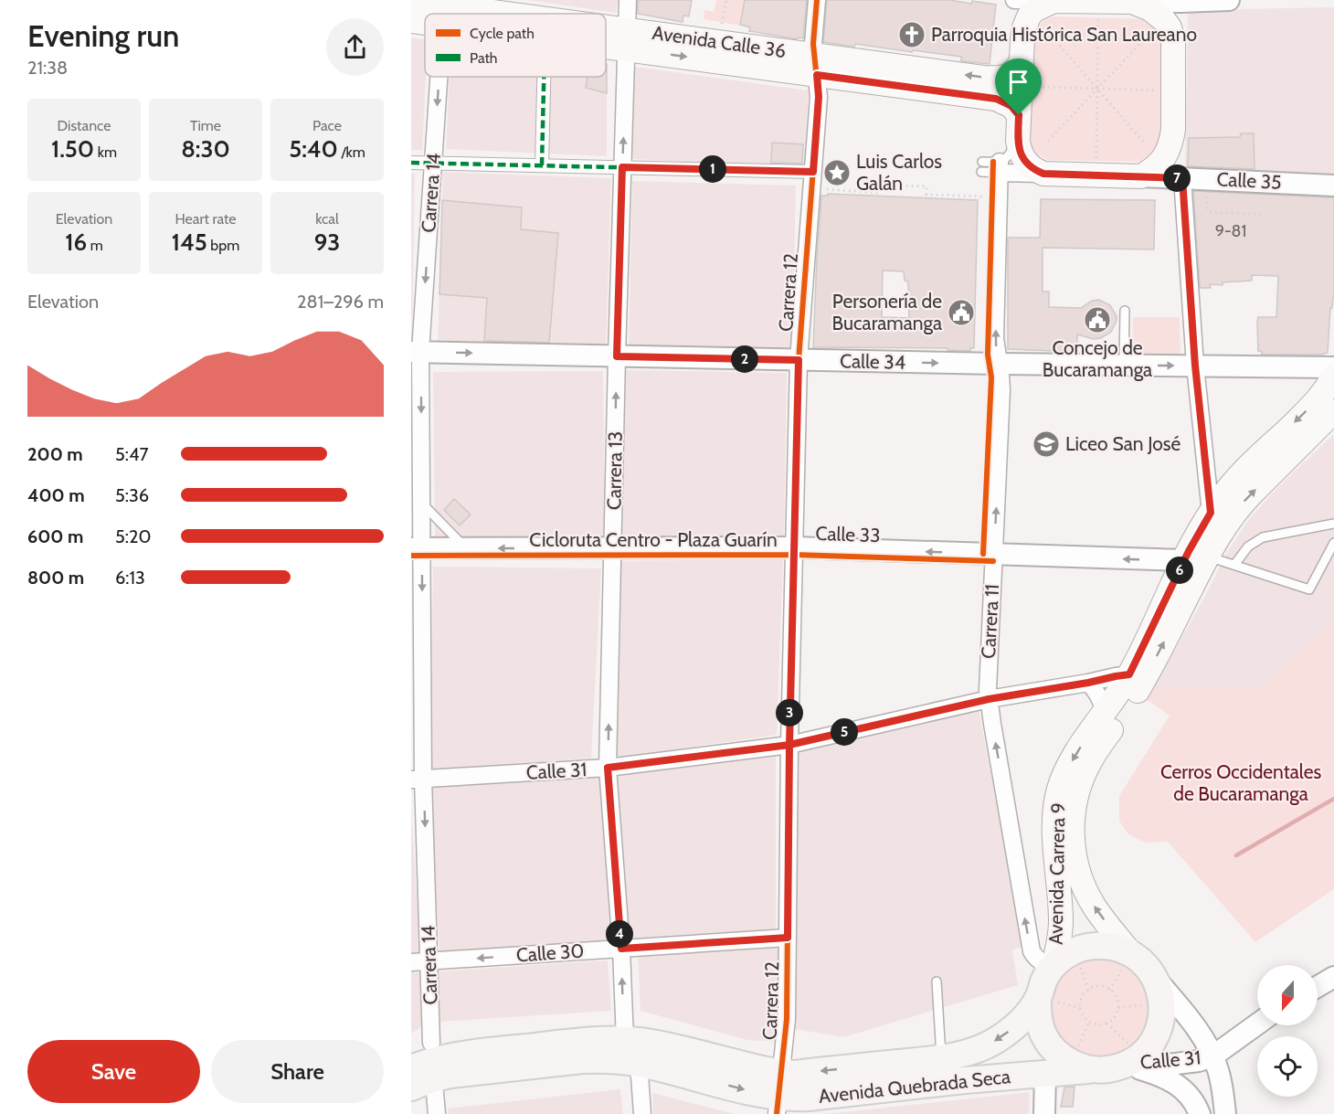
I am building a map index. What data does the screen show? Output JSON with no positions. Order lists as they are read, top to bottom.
{
  "streets": {
    "main road": [
      "Avenida Calle 36",
      "Calle 35",
      "Avenida Carrera 9",
      "Avenida Quebrada Seca"
    ],
    "street": [
      "Carrera 14",
      "Carrera 12",
      "Calle 34",
      "Carrera 13",
      "Calle 33",
      "Carrera 11",
      "Calle 31",
      "Calle 30"
    ],
    "cycle path": ["Cicloruta Centro - Plaza Guarín"]
  },
  "crossings": [
    ["Avenida Calle 36", "Calle 35"],
    ["Avenida Calle 36", "Carrera 12"],
    ["Avenida Calle 36", "Carrera 13"],
    ["Calle 35", "Carrera 11"],
    ["Carrera 14", "Calle 34"],
    ["Carrera 14", "Calle 33"],
    ["Carrera 14", "Calle 31"],
    ["Carrera 14", "Calle 30"],
    ["Carrera 12", "Calle 34"],
    ["Carrera 12", "Calle 33"],
    ["Carrera 12", "Calle 31"],
    ["Carrera 12", "Calle 30"],
    ["Carrera 12", "Avenida Quebrada Seca"],
    ["Calle 34", "Carrera 13"],
    ["Calle 34", "Carrera 11"],
    ["Carrera 13", "Calle 33"],
    ["Carrera 13", "Calle 31"],
    ["Carrera 13", "Calle 30"],
    ["Carrera 13", "Avenida Quebrada Seca"],
    ["Calle 33", "Carrera 11"],
    ["Calle 33", "Avenida Carrera 9"],
    ["Carrera 11", "Calle 31"],
    ["Carrera 11", "Avenida Carrera 9"],
    ["Calle 31", "Avenida Carrera 9"],
    ["Calle 31", "Avenida Quebrada Seca"]
  ],
  "one_way": [
    "Carrera 14",
    "Calle 34",
    "Carrera 13",
    "Calle 33",
    "Carrera 11",
    "Calle 30"
  ],
  "parks": ["Cerros Occidentales de Bucaramanga"],
  "places": {
    "church": ["Parroquia Histórica San Laureano"],
    "place": ["Luis Carlos Galán"],
    "public building": ["Personería de Bucaramanga", "Concejo de Bucaramanga"],
    "school or university": ["Liceo San José"]
  },
  "house_numbers": ["9-81"],
  "legend": ["Cycle path", "Path"],
  "north": "bottom",
  "page": {
    "heading": ["Evening run", "21:38"],
    "stats": [
      ["Distance", "1.50 km"],
      ["Time", "8:30"],
      ["Pace", "5:40 /km"],
      ["Elevation", "16 m"],
      ["Heart rate", "145 bpm"],
      ["kcal", "93"]
    ],
    "pins": [
      "1",
      "7",
      "2",
      "6",
      "3",
      "5",
      "4"
    ],
    "chart": ["Elevation", "281–296 m"],
    "list": [
      {
        "name": "200 m",
        "note": "5:47"
      },
      {
        "name": "400 m",
        "note": "5:36"
      },
      {
        "name": "600 m",
        "note": "5:20"
      },
      {
        "name": "800 m",
        "note": "6:13"
      }
    ],
    "buttons": ["Save", "Share"]
  }
}
